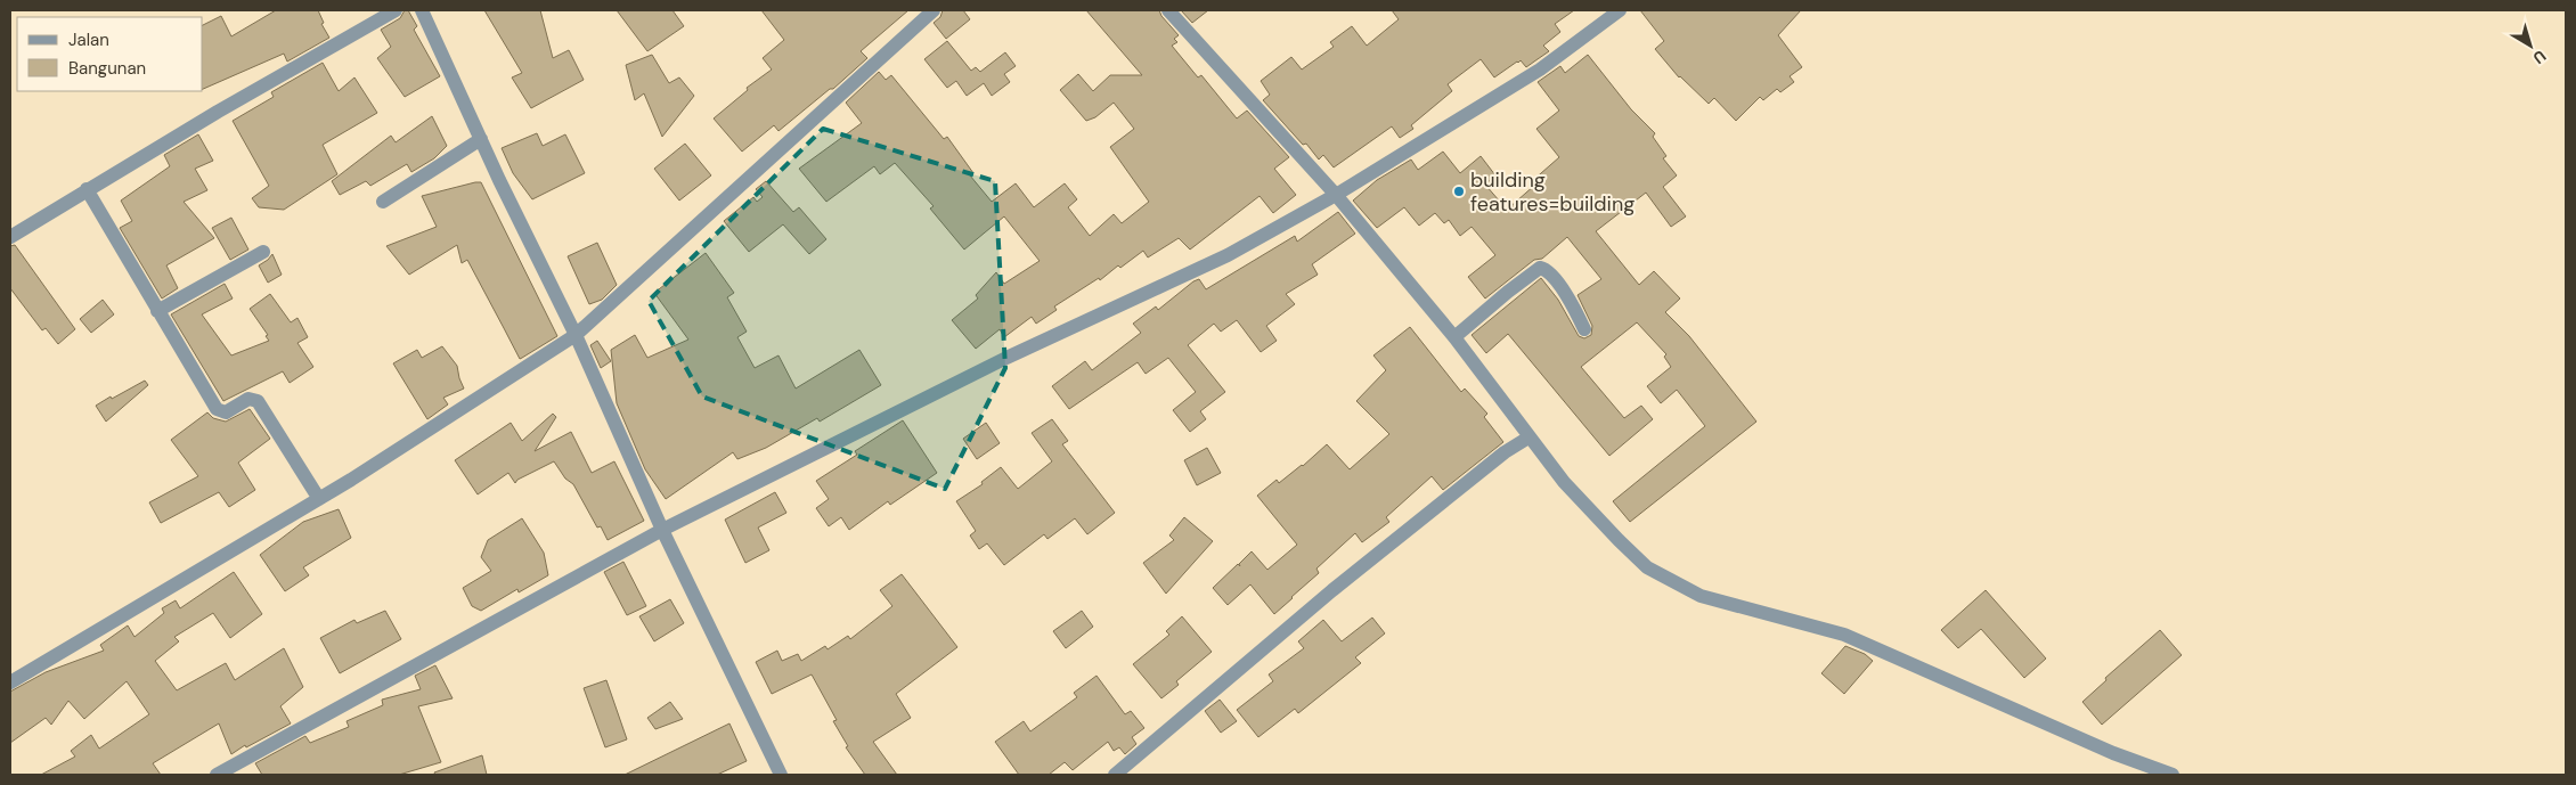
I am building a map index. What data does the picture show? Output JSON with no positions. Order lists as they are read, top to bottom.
{
  "places": ["building features=building"],
  "legend": ["Jalan", "Bangunan"],
  "north": "bottom right"
}
